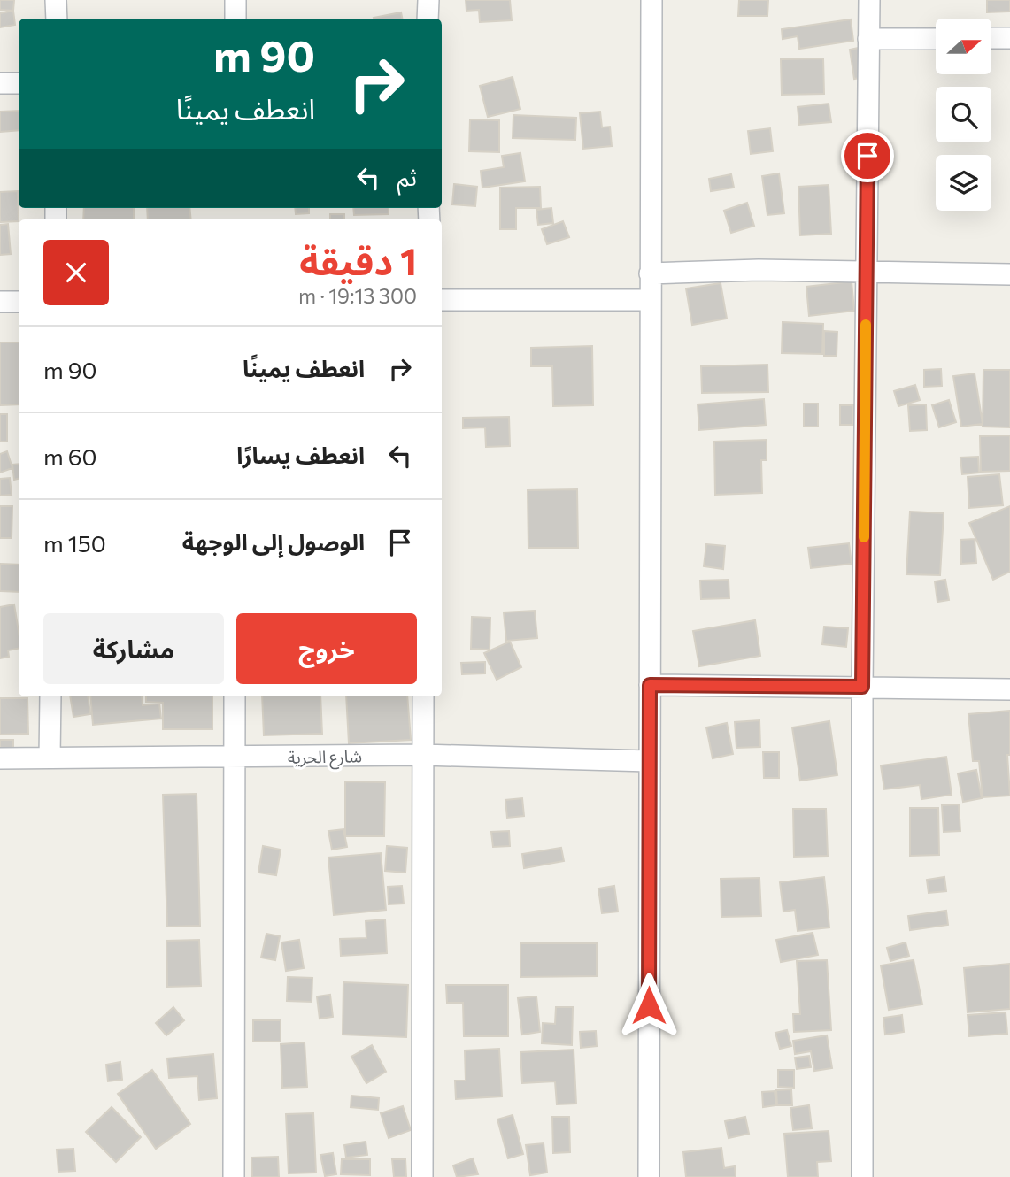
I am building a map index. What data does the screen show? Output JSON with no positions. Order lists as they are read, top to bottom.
{
  "streets": {
    "street": ["شارع الحرية"]
  },
  "north": "right",
  "page": {
    "turn": ["90 m", "انعطف يمينًا"],
    "then": "ثم",
    "heading": ["1 دقيقة", "300 m · 19:13"],
    "list": [
      {
        "name": "انعطف يمينًا",
        "value": "90 m"
      },
      {
        "name": "انعطف يسارًا",
        "value": "60 m"
      },
      {
        "name": "الوصول إلى الوجهة",
        "value": "150 m"
      }
    ],
    "buttons": ["خروج", "مشاركة"]
  }
}
